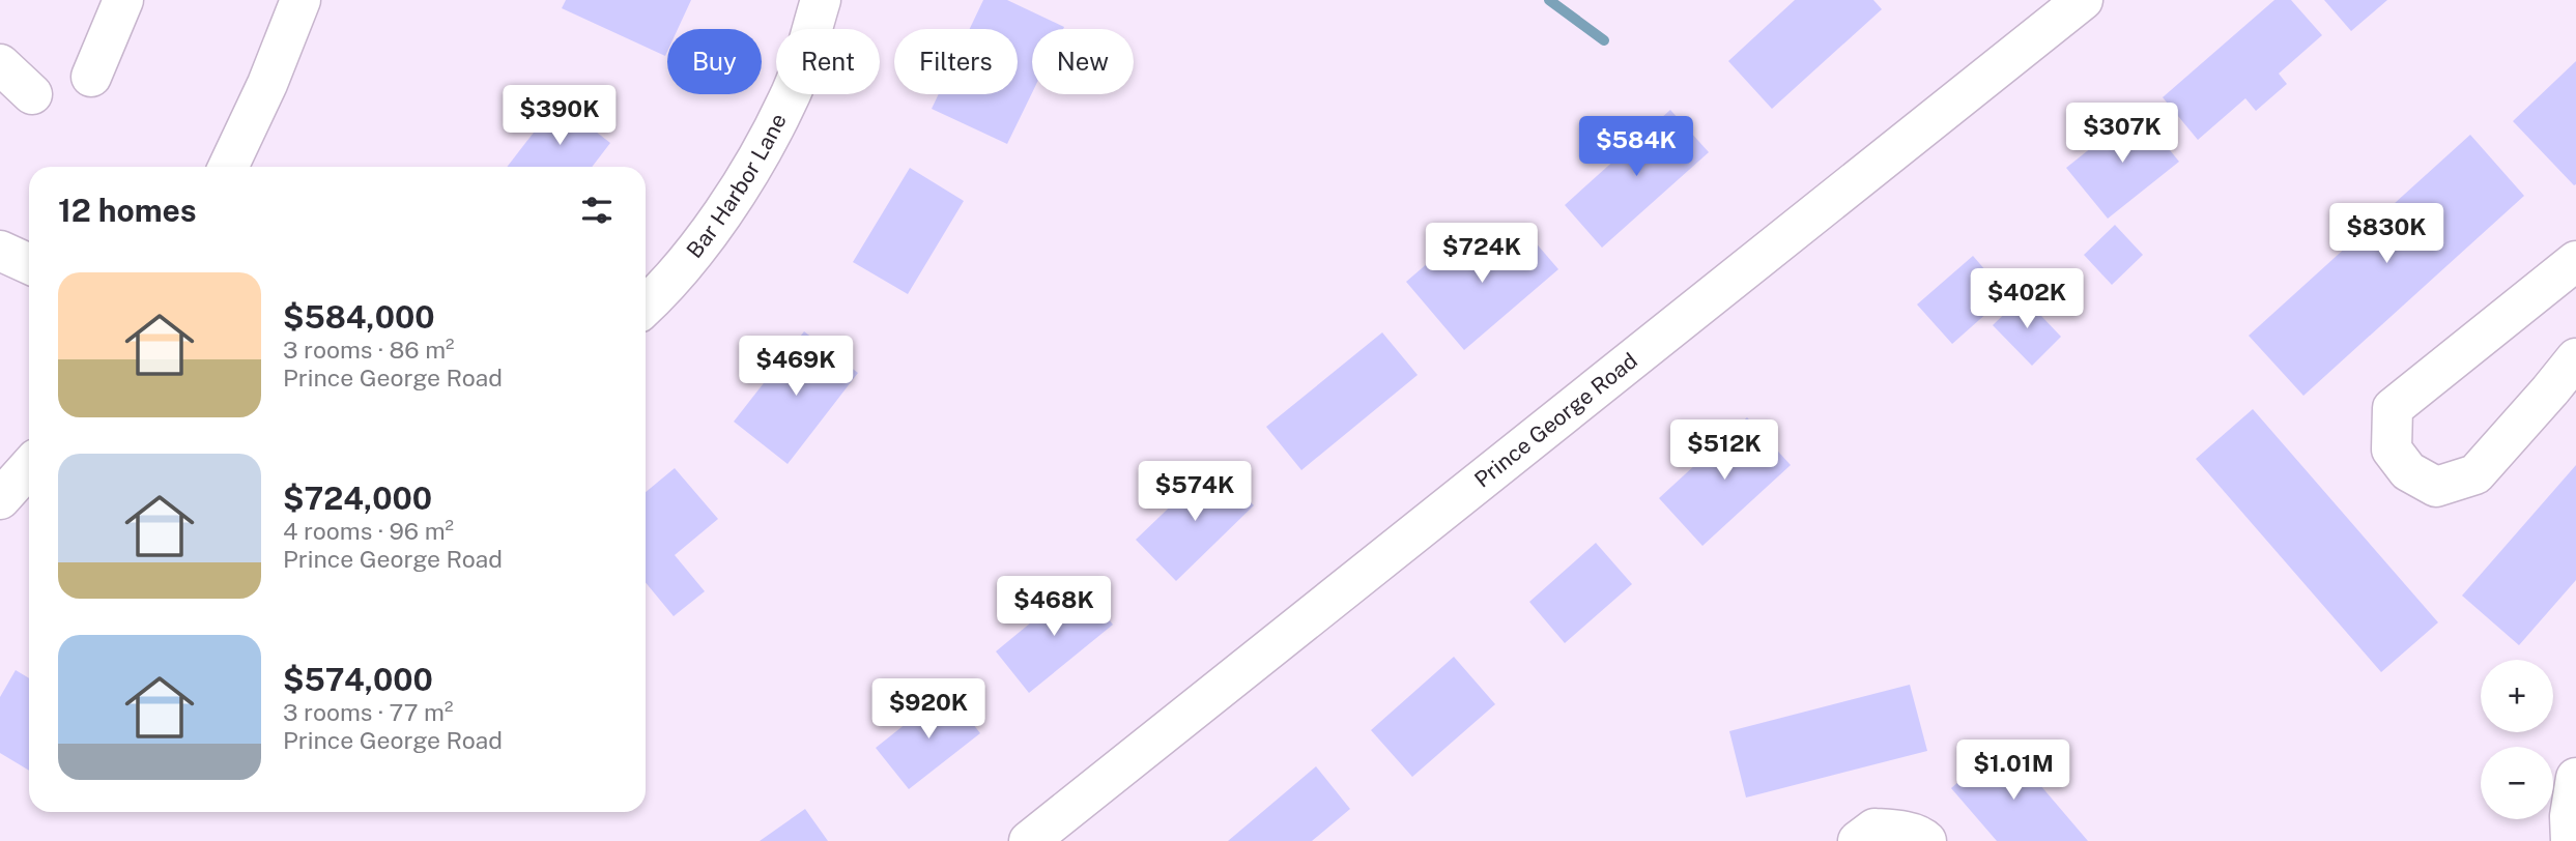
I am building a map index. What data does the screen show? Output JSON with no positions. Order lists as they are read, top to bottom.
{
  "streets": {
    "street": ["Bar Harbor Lane", "Prince George Road"]
  },
  "page": {
    "chip": [
      "Buy",
      "Rent",
      "Filters",
      "New"
    ],
    "price": [
      "$390K",
      "$307K",
      "$584K",
      "$830K",
      "$724K",
      "$402K",
      "$469K",
      "$512K",
      "$574K",
      "$468K",
      "$920K",
      "$1.01M"
    ],
    "heading": "12 homes",
    "list": [
      {
        "name": "$584,000",
        "note": "3 rooms · 86 m² · Prince George Road"
      },
      {
        "name": "$724,000",
        "note": "4 rooms · 96 m² · Prince George Road"
      },
      {
        "name": "$574,000",
        "note": "3 rooms · 77 m² · Prince George Road"
      }
    ],
    "map_buttons": ["+", "−"]
  }
}
